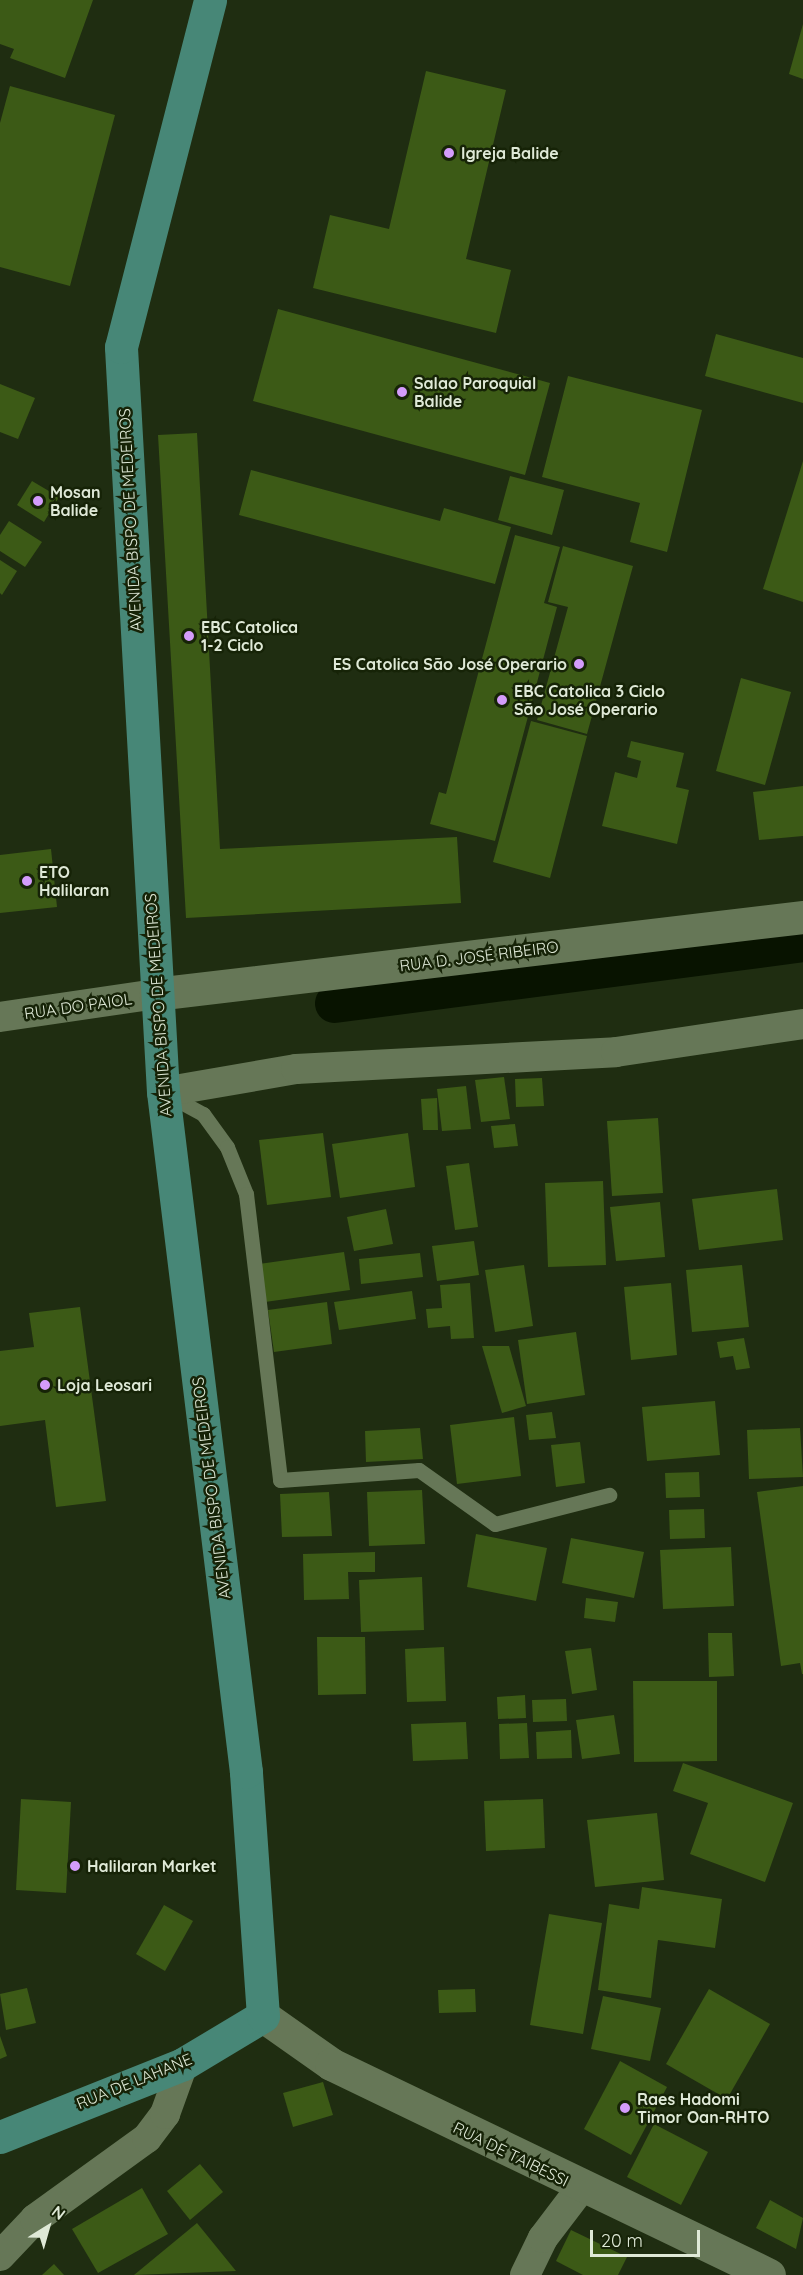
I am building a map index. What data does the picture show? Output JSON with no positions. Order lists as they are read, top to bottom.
{
  "streets": {
    "main road": ["AVENIDA BISPO DE MEDEIROS", "RUA DE LAHANE"],
    "street": ["RUA D. JOSÉ RIBEIRO", "RUA DO PAIOL", "RUA DE TAIBESSI"]
  },
  "crossings": [
    ["AVENIDA BISPO DE MEDEIROS", "RUA D. JOSÉ RIBEIRO"],
    ["AVENIDA BISPO DE MEDEIROS", "RUA DO PAIOL"],
    ["AVENIDA BISPO DE MEDEIROS", "RUA DE LAHANE"],
    ["AVENIDA BISPO DE MEDEIROS", "RUA DE TAIBESSI"],
    ["RUA D. JOSÉ RIBEIRO", "RUA DO PAIOL"],
    ["RUA DE LAHANE", "RUA DE TAIBESSI"]
  ],
  "places": [
    "Igreja Balide",
    "Salao Paroquial Balide",
    "Mosan Balide",
    "EBC Catolica 1-2 Ciclo",
    "ES Catolica São José Operario",
    "EBC Catolica 3 Ciclo São José Operario",
    "ETO Halilaran",
    "Loja Leosari",
    "Halilaran Market",
    "Raes Hadomi Timor Oan-RHTO"
  ],
  "scale_bar": "20 m",
  "north": "top right"
}
